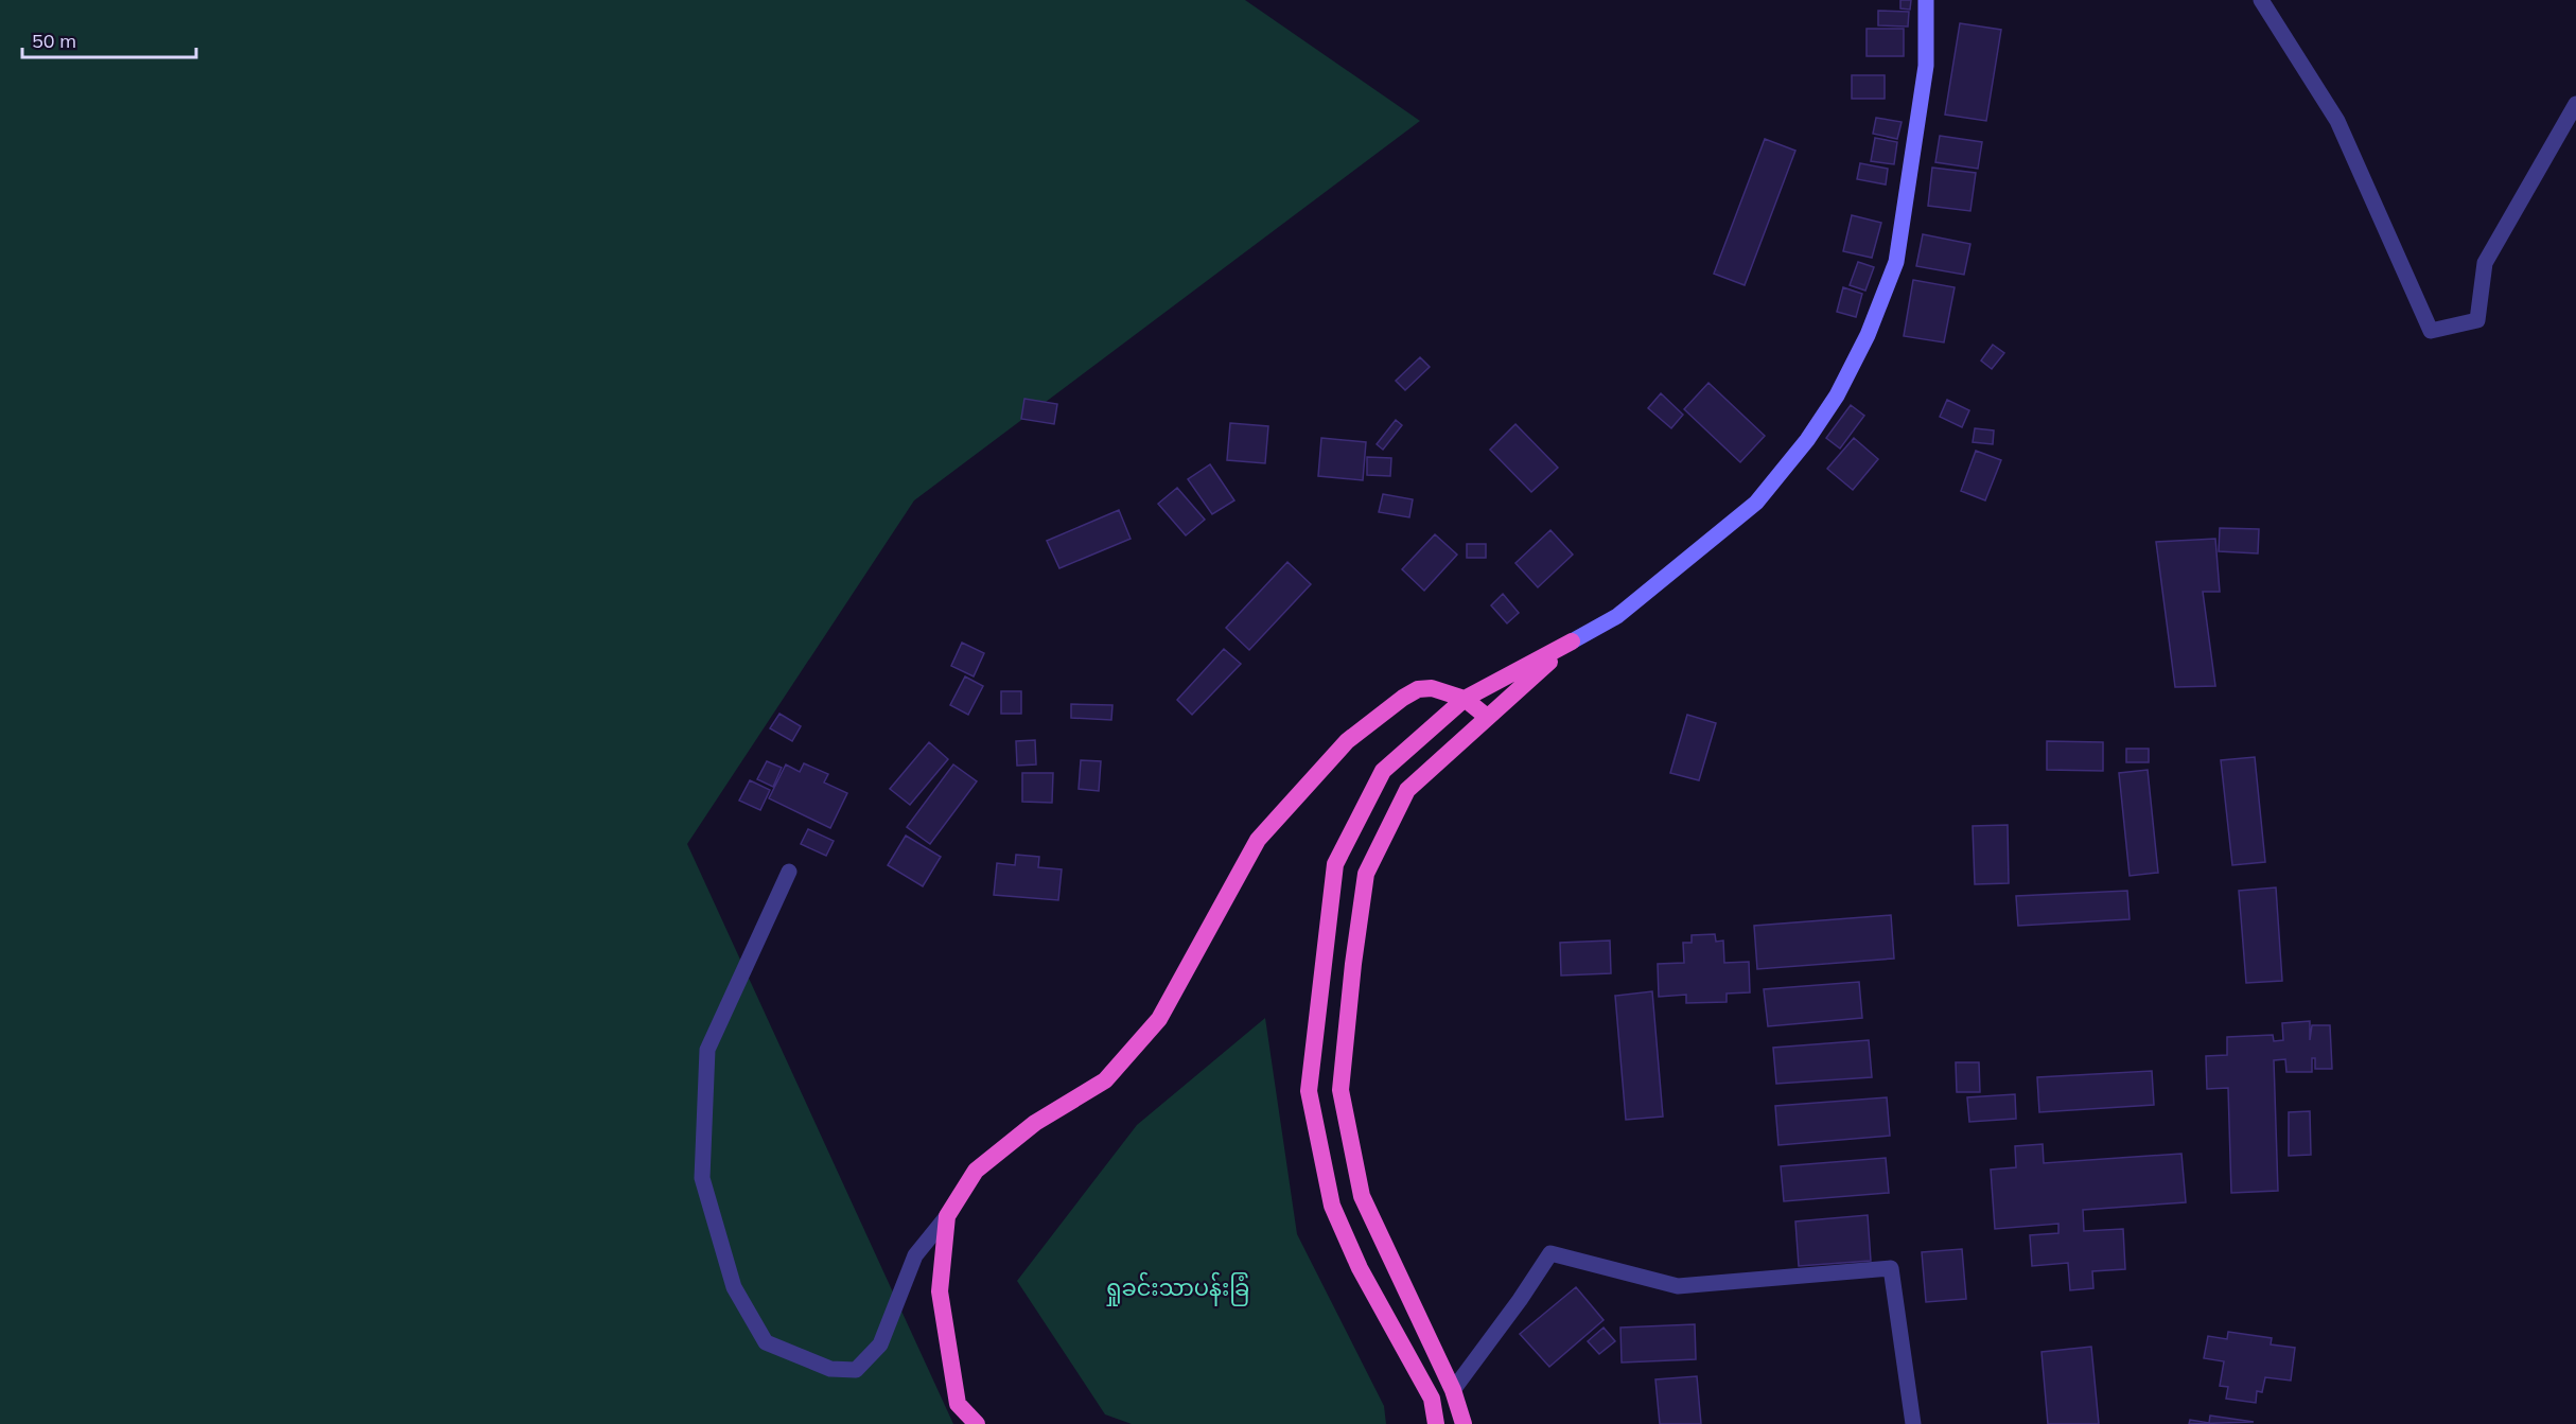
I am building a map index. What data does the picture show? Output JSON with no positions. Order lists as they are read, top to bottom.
{
  "parks": ["ရှုခင်းသာပန်းခြံ"],
  "scale_bar": "50 m"
}
